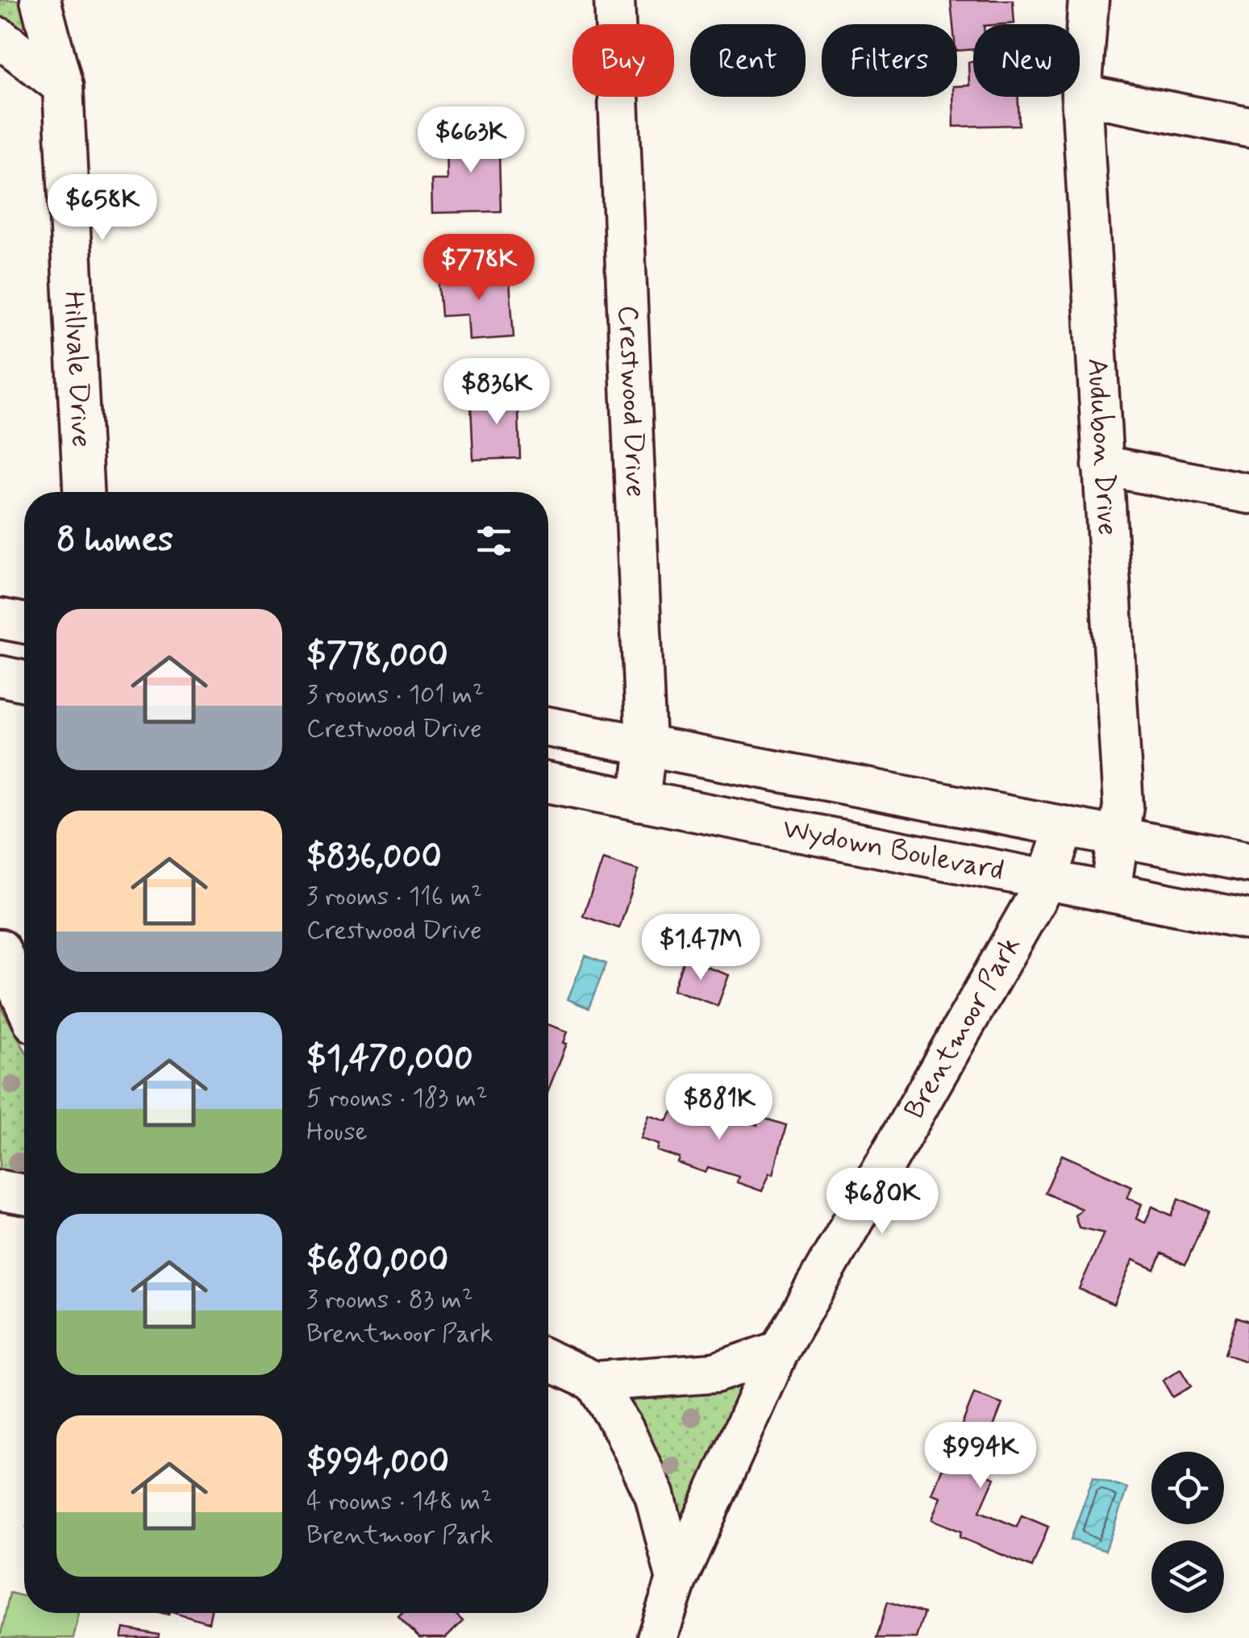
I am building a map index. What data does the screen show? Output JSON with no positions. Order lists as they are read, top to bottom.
{
  "streets": {
    "street": [
      "Hillvale Drive",
      "Crestwood Drive",
      "Audubon Drive",
      "Wydown Boulevard",
      "Brentmoor Park"
    ]
  },
  "crossings": [
    ["Crestwood Drive", "Wydown Boulevard"],
    ["Audubon Drive", "Wydown Boulevard"],
    ["Wydown Boulevard", "Brentmoor Park"]
  ],
  "page": {
    "chip": [
      "Buy",
      "Rent",
      "Filters",
      "New"
    ],
    "price": [
      "$663K",
      "$658K",
      "$778K",
      "$836K",
      "$1.47M",
      "$881K",
      "$680K",
      "$994K"
    ],
    "heading": "8 homes",
    "list": [
      {
        "name": "$778,000",
        "note": "3 rooms · 101 m² · Crestwood Drive"
      },
      {
        "name": "$836,000",
        "note": "3 rooms · 116 m² · Crestwood Drive"
      },
      {
        "name": "$1,470,000",
        "note": "5 rooms · 183 m² · House"
      },
      {
        "name": "$680,000",
        "note": "3 rooms · 83 m² · Brentmoor Park"
      },
      {
        "name": "$994,000",
        "note": "4 rooms · 148 m² · Brentmoor Park"
      }
    ]
  }
}
